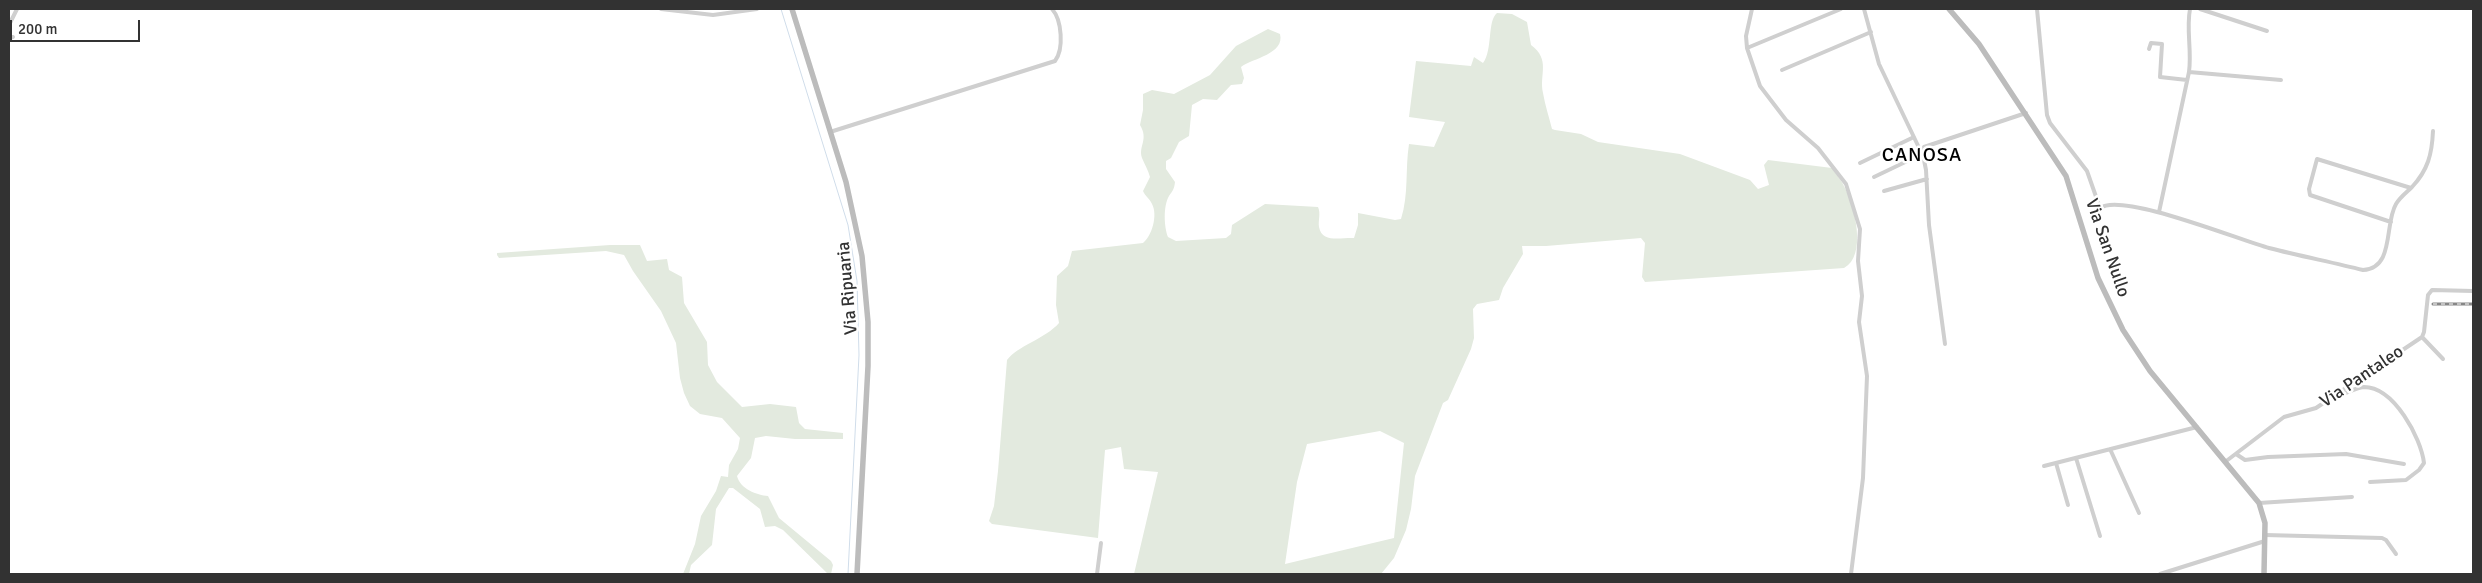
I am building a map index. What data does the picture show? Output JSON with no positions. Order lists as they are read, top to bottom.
{
  "streets": {
    "street": ["Via San Nullo", "Via Ripuaria", "Via Pantaleo"]
  },
  "crossings": [
    ["Via San Nullo", "Via Pantaleo"]
  ],
  "districts": ["CANOSA"],
  "scale_bar": "200 m"
}
